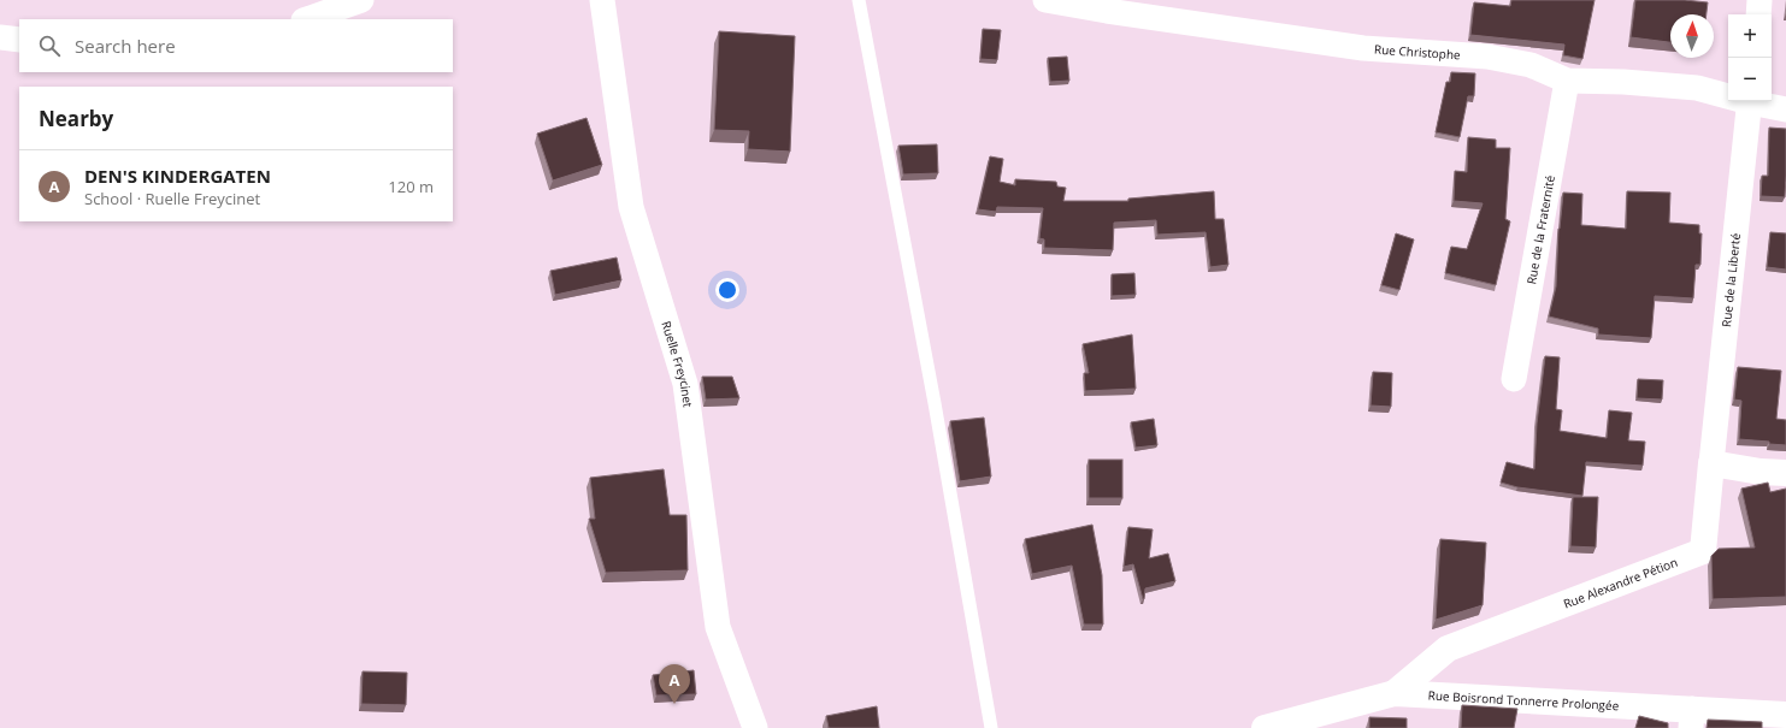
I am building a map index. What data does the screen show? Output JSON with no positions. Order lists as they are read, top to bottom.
{
  "streets": {
    "street": [
      "Rue Christophe",
      "Rue de la Fraternité",
      "Rue de la Liberté",
      "Ruelle Freycinet",
      "Rue Alexandre Pétion",
      "Rue Boisrond Tonnerre Prolongée"
    ]
  },
  "crossings": [
    ["Rue Christophe", "Rue de la Fraternité"],
    ["Rue de la Liberté", "Rue Alexandre Pétion"],
    ["Rue Alexandre Pétion", "Rue Boisrond Tonnerre Prolongée"]
  ],
  "north": "top",
  "page": {
    "map_buttons": ["+", "−"],
    "search": "Search here",
    "heading": "Nearby",
    "list": [
      {
        "mark": "A",
        "name": "DEN'S KINDERGATEN",
        "note": "School · Ruelle Freycinet",
        "value": "120 m"
      }
    ],
    "pins": "A"
  }
}
